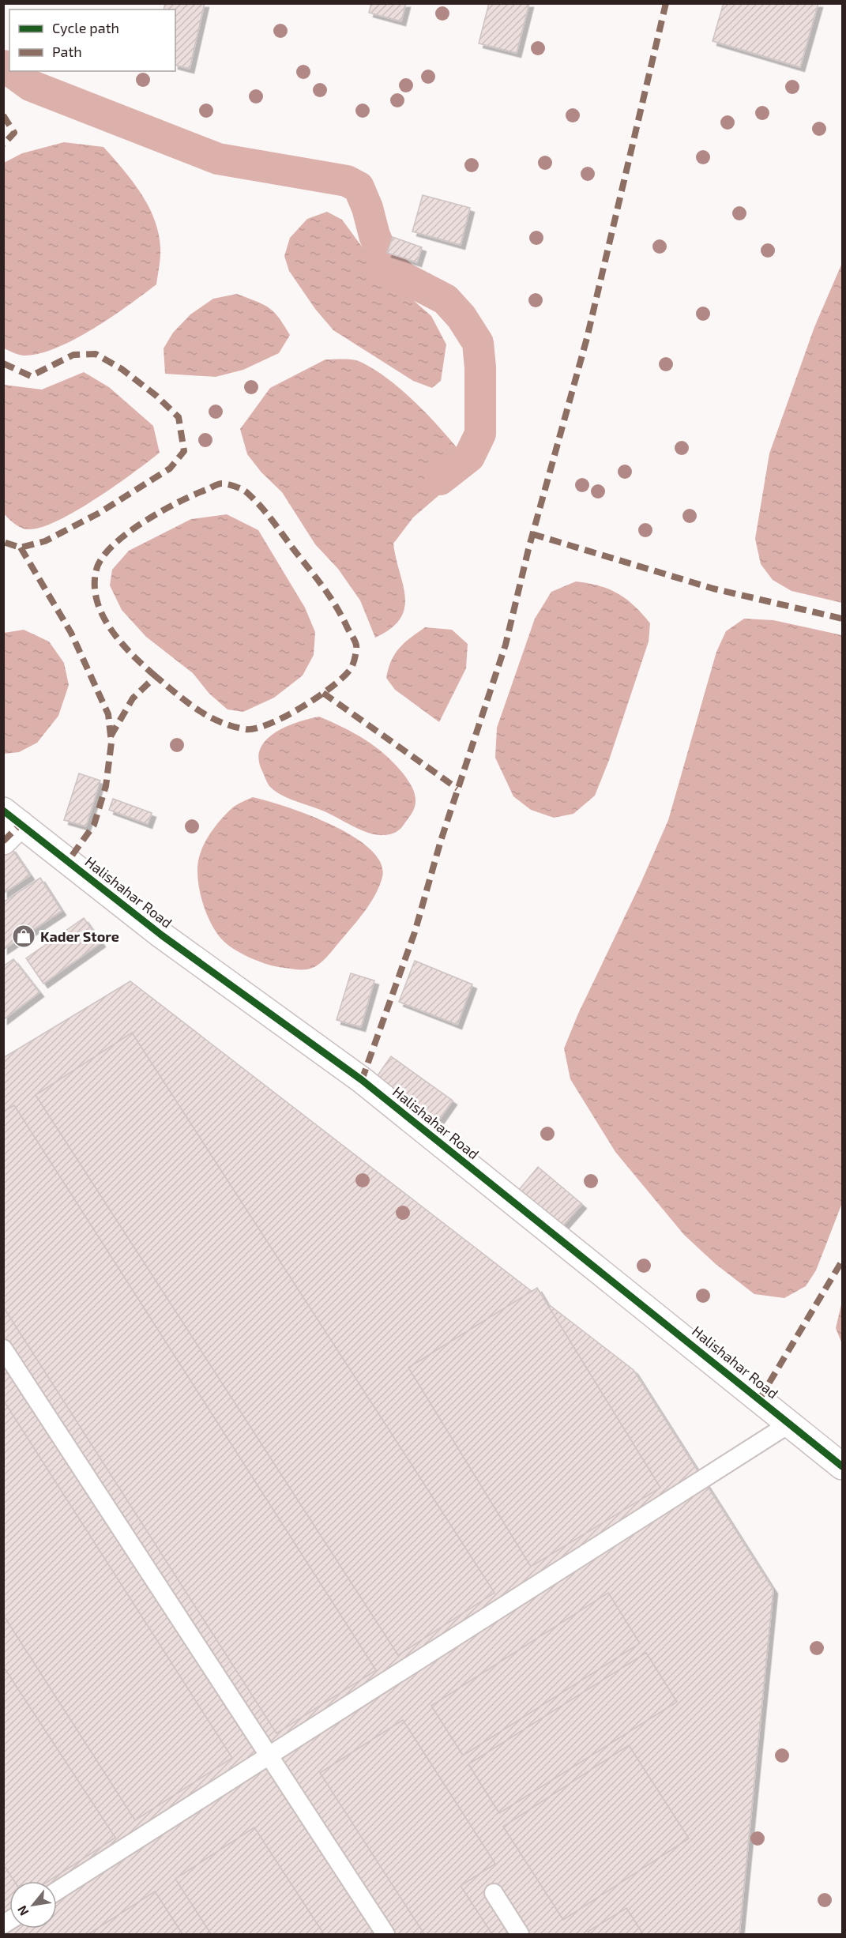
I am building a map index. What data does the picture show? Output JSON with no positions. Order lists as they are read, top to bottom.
{
  "streets": {
    "street": ["Halishahar Road"]
  },
  "places": {
    "shop": ["Kader Store"]
  },
  "legend": ["Cycle path", "Path"],
  "north": "bottom left"
}
